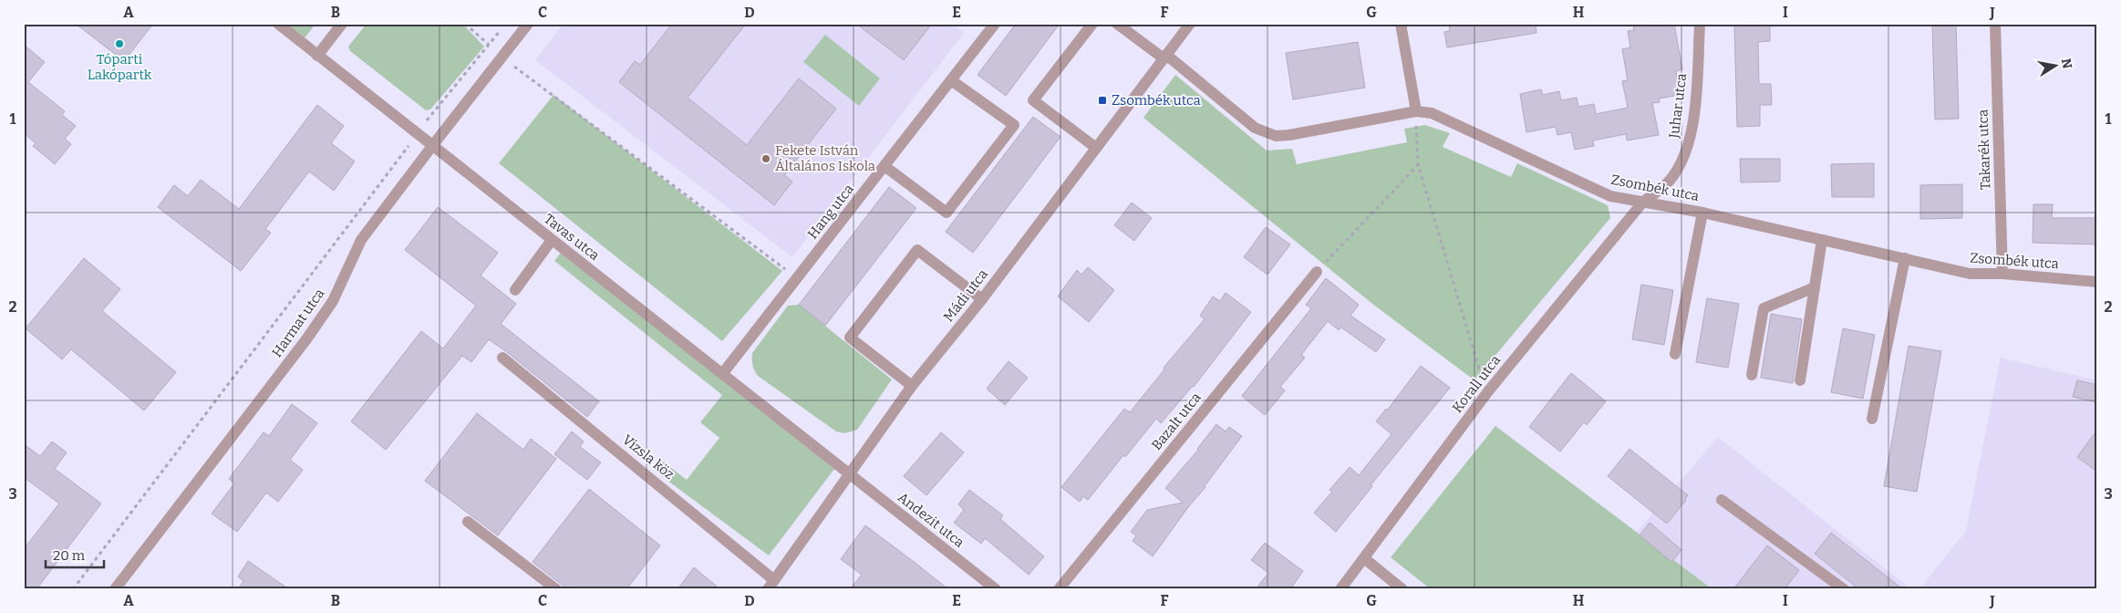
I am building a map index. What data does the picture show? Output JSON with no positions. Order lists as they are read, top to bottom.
{
  "streets": {
    "street": [
      "Juhar utca",
      "Takarék utca",
      "Zsombék utca",
      "Hang utca",
      "Tavas utca",
      "Mádi utca",
      "Harmat utca",
      "Korall utca",
      "Bazalt utca",
      "Vizsla köz",
      "Andezit utca"
    ]
  },
  "crossings": [
    ["Juhar utca", "Zsombék utca"],
    ["Juhar utca", "Korall utca"],
    ["Takarék utca", "Zsombék utca"],
    ["Zsombék utca", "Mádi utca"],
    ["Zsombék utca", "Korall utca"],
    ["Hang utca", "Tavas utca"],
    ["Tavas utca", "Mádi utca"],
    ["Tavas utca", "Harmat utca"],
    ["Tavas utca", "Andezit utca"],
    ["Mádi utca", "Vizsla köz"],
    ["Mádi utca", "Andezit utca"]
  ],
  "places": {
    "other": ["Tóparti Lakópartk", "Fekete István Általános Iskola"],
    "transit": ["Zsombék utca"]
  },
  "scale_bar": "20 m",
  "north": "right",
  "grid": {
    "columns": [
      "A",
      "B",
      "C",
      "D",
      "E",
      "F",
      "G",
      "H",
      "I",
      "J"
    ],
    "rows": ["1", "2", "3"]
  }
}
